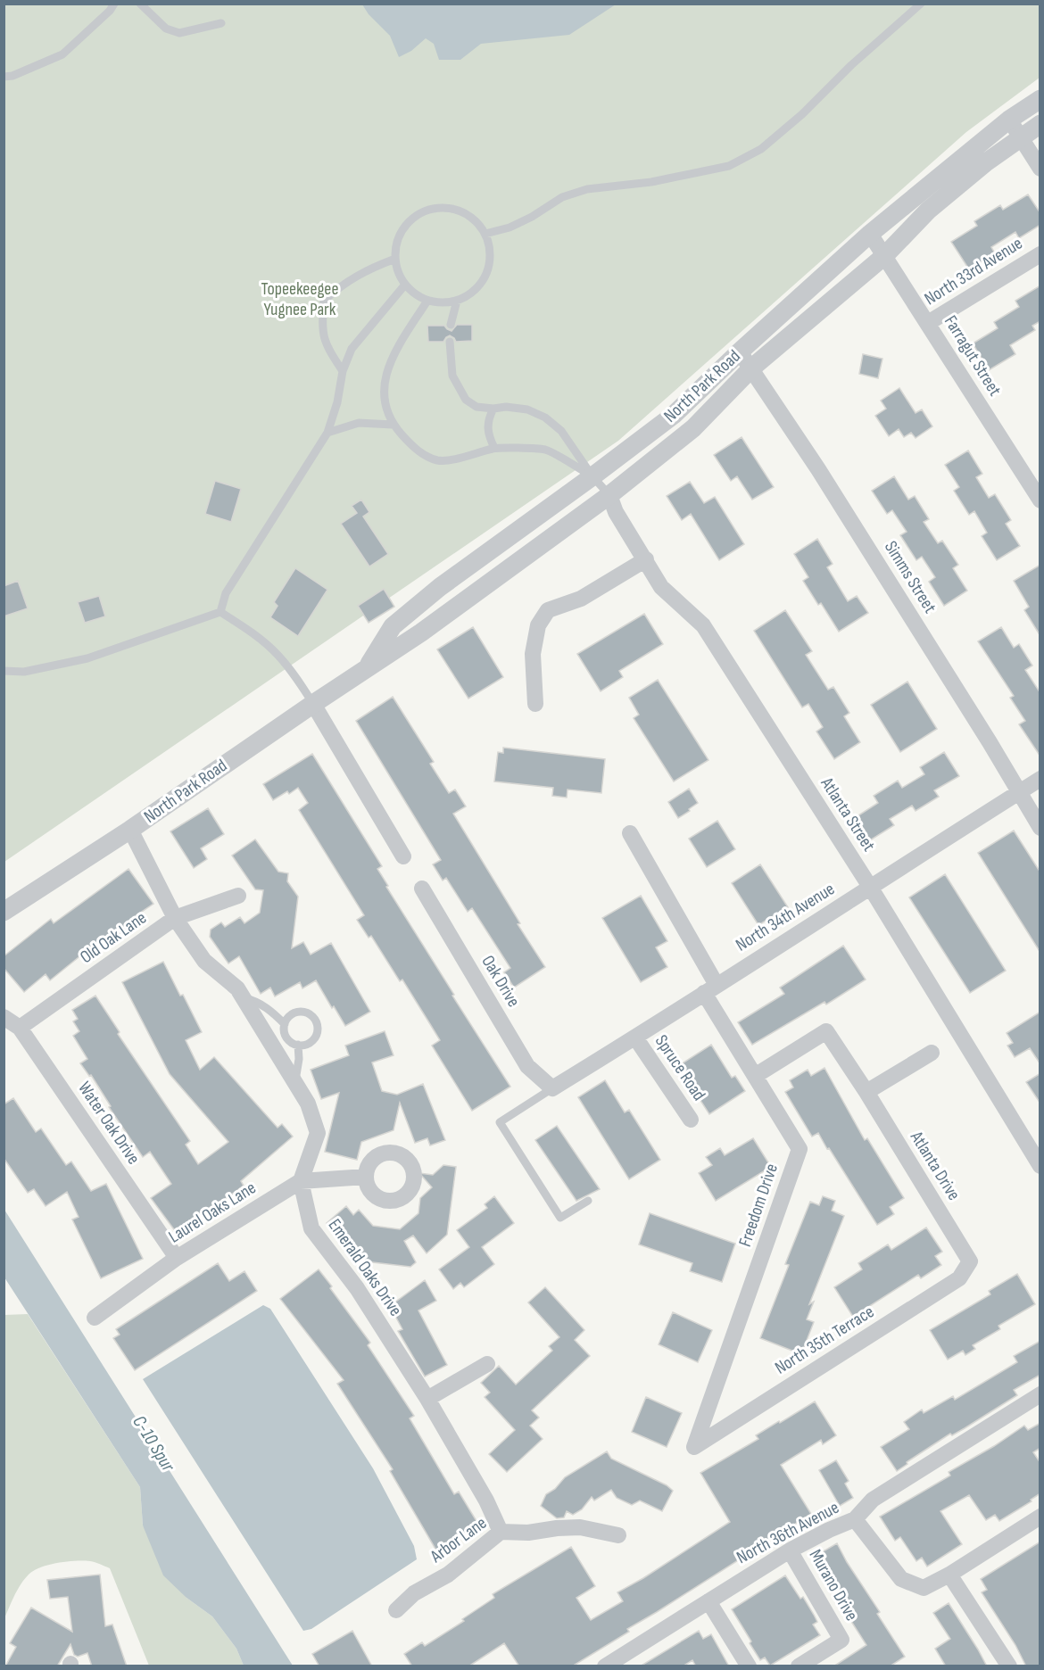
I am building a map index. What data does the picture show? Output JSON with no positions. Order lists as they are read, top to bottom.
{
  "streets": {
    "street": [
      "North 33rd Avenue",
      "Farragut Street",
      "North Park Road",
      "Simms Street",
      "Atlanta Street",
      "North 34th Avenue",
      "Old Oak Lane",
      "Oak Drive",
      "Spruce Road",
      "Water Oak Drive",
      "Atlanta Drive",
      "Freedom Drive",
      "Laurel Oaks Lane",
      "Emerald Oaks Drive",
      "North 35th Terrace",
      "North 36th Avenue",
      "Arbor Lane",
      "Murano Drive"
    ]
  },
  "crossings": [
    ["North 33rd Avenue", "Farragut Street"],
    ["Farragut Street", "North Park Road"],
    ["North Park Road", "Simms Street"],
    ["North Park Road", "Atlanta Street"],
    ["Simms Street", "North 34th Avenue"],
    ["Atlanta Street", "North 34th Avenue"],
    ["North 34th Avenue", "Oak Drive"],
    ["North 34th Avenue", "Spruce Road"],
    ["North 34th Avenue", "Freedom Drive"],
    ["Old Oak Lane", "Water Oak Drive"],
    ["Water Oak Drive", "Laurel Oaks Lane"],
    ["Atlanta Drive", "Freedom Drive"],
    ["Atlanta Drive", "North 35th Terrace"],
    ["Freedom Drive", "North 35th Terrace"],
    ["Laurel Oaks Lane", "Emerald Oaks Drive"],
    ["Emerald Oaks Drive", "Arbor Lane"],
    ["North 36th Avenue", "Murano Drive"]
  ],
  "water": ["C-10 Spur"],
  "parks": ["Topeekeegee Yugnee Park"]
}
